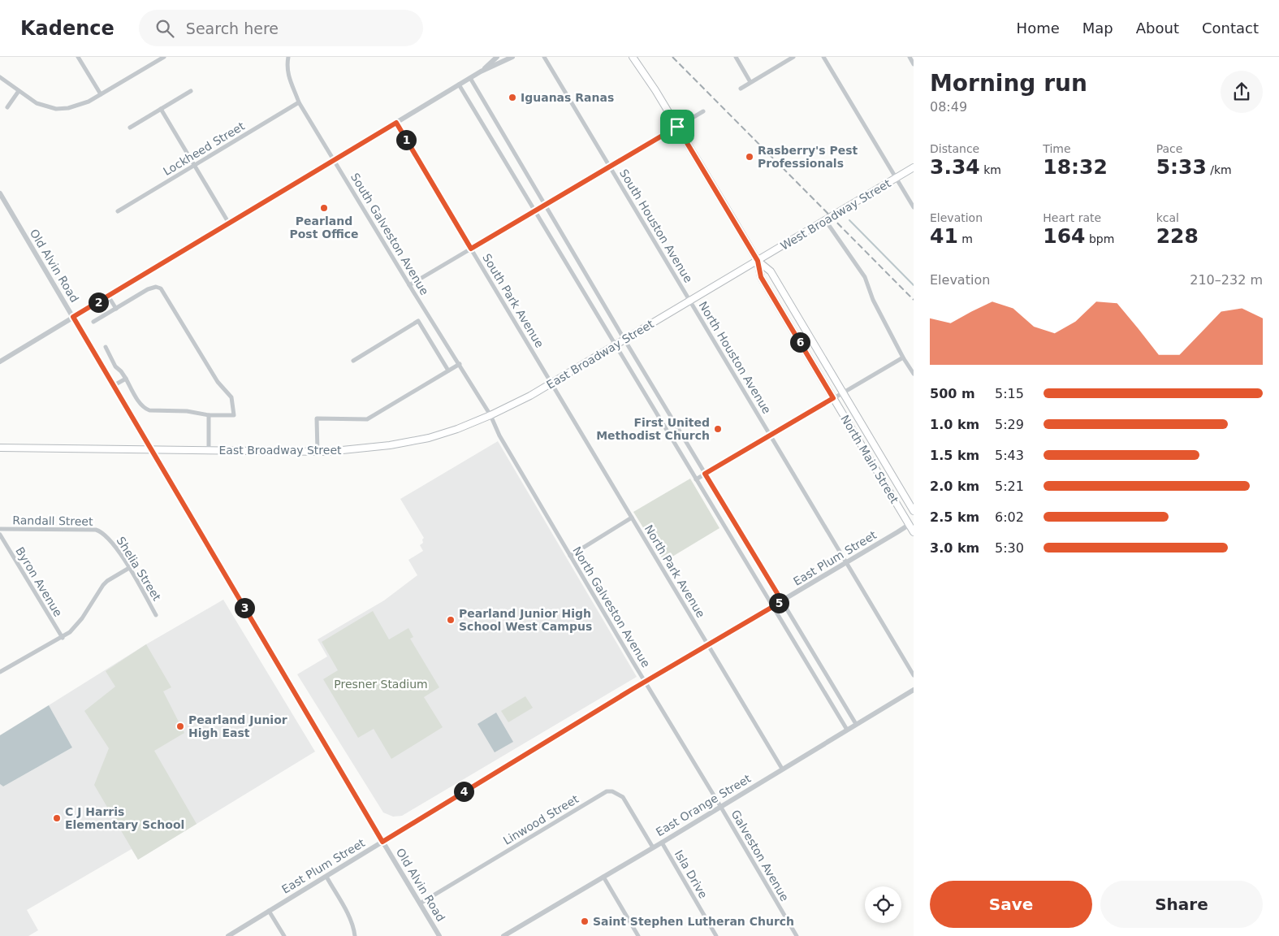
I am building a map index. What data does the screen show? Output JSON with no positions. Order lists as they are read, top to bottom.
{
  "streets": {
    "main road": ["West Broadway Street", "East Broadway Street", "North Main Street"],
    "street": [
      "Lockheed Street",
      "South Houston Avenue",
      "South Galveston Avenue",
      "Old Alvin Road",
      "South Park Avenue",
      "North Houston Avenue",
      "Randall Street",
      "East Plum Street",
      "Shelia Street",
      "North Park Avenue",
      "Byron Avenue",
      "North Galveston Avenue",
      "East Orange Street",
      "Linwood Street",
      "Galveston Avenue",
      "Isla Drive"
    ]
  },
  "crossings": [
    ["Lockheed Street", "South Galveston Avenue"],
    ["West Broadway Street", "East Broadway Street"],
    ["West Broadway Street", "North Main Street"],
    ["South Houston Avenue", "East Broadway Street"],
    ["South Houston Avenue", "North Houston Avenue"],
    ["South Galveston Avenue", "East Broadway Street"],
    ["South Galveston Avenue", "North Galveston Avenue"],
    ["Old Alvin Road", "East Broadway Street"],
    ["Old Alvin Road", "East Plum Street"],
    ["Old Alvin Road", "Linwood Street"],
    ["South Park Avenue", "East Broadway Street"],
    ["South Park Avenue", "North Park Avenue"],
    ["East Broadway Street", "North Houston Avenue"],
    ["East Broadway Street", "North Main Street"],
    ["East Broadway Street", "North Park Avenue"],
    ["East Broadway Street", "North Galveston Avenue"],
    ["North Houston Avenue", "East Plum Street"],
    ["North Main Street", "East Plum Street"],
    ["Randall Street", "Shelia Street"],
    ["East Plum Street", "North Park Avenue"],
    ["East Plum Street", "North Galveston Avenue"],
    ["North Park Avenue", "East Orange Street"],
    ["North Galveston Avenue", "East Orange Street"],
    ["North Galveston Avenue", "Galveston Avenue"],
    ["East Orange Street", "Linwood Street"],
    ["East Orange Street", "Galveston Avenue"],
    ["East Orange Street", "Isla Drive"]
  ],
  "parks": ["Presner Stadium"],
  "places": [
    "Iguanas Ranas",
    "Rasberry's Pest Professionals",
    "Pearland Post Office",
    "First United Methodist Church",
    "Pearland Junior High School West Campus",
    "Pearland Junior High East",
    "C J Harris Elementary School",
    "Saint Stephen Lutheran Church"
  ],
  "page": {
    "header": "Kadence",
    "search": "Search here",
    "nav": [
      "Home",
      "Map",
      "About",
      "Contact"
    ],
    "heading": ["Morning run", "08:49"],
    "stats": [
      ["Distance", "3.34 km"],
      ["Time", "18:32"],
      ["Pace", "5:33 /km"],
      ["Elevation", "41 m"],
      ["Heart rate", "164 bpm"],
      ["kcal", "228"]
    ],
    "pins": [
      "1",
      "2",
      "6",
      "5",
      "3",
      "4"
    ],
    "chart": ["Elevation", "210–232 m"],
    "list": [
      {
        "name": "500 m",
        "note": "5:15"
      },
      {
        "name": "1.0 km",
        "note": "5:29"
      },
      {
        "name": "1.5 km",
        "note": "5:43"
      },
      {
        "name": "2.0 km",
        "note": "5:21"
      },
      {
        "name": "2.5 km",
        "note": "6:02"
      },
      {
        "name": "3.0 km",
        "note": "5:30"
      }
    ],
    "buttons": ["Save", "Share"]
  }
}
